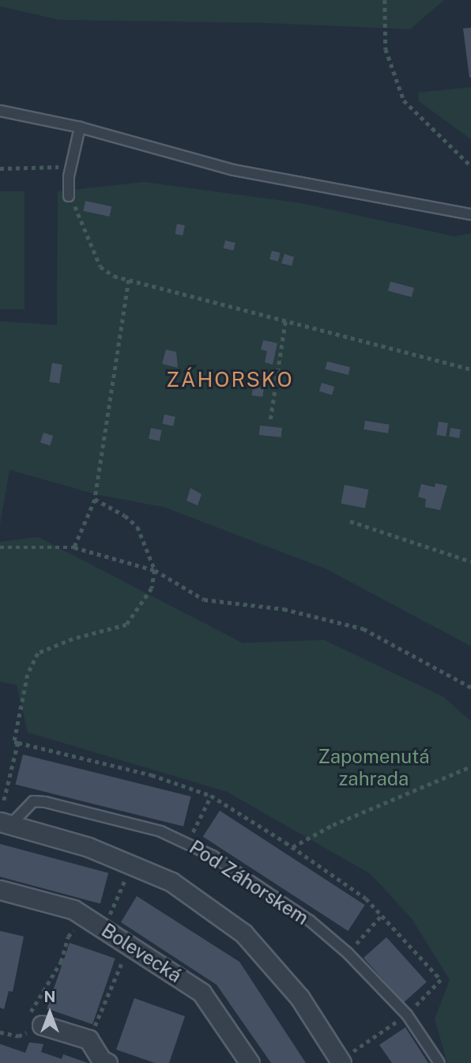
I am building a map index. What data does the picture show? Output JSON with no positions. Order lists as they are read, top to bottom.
{
  "streets": {
    "street": ["Bolevecká"],
    "lane": ["Pod Záhorskem"]
  },
  "districts": ["ZÁHORSKO"],
  "parks": ["Zapomenutá zahrada"],
  "north": "top"
}
